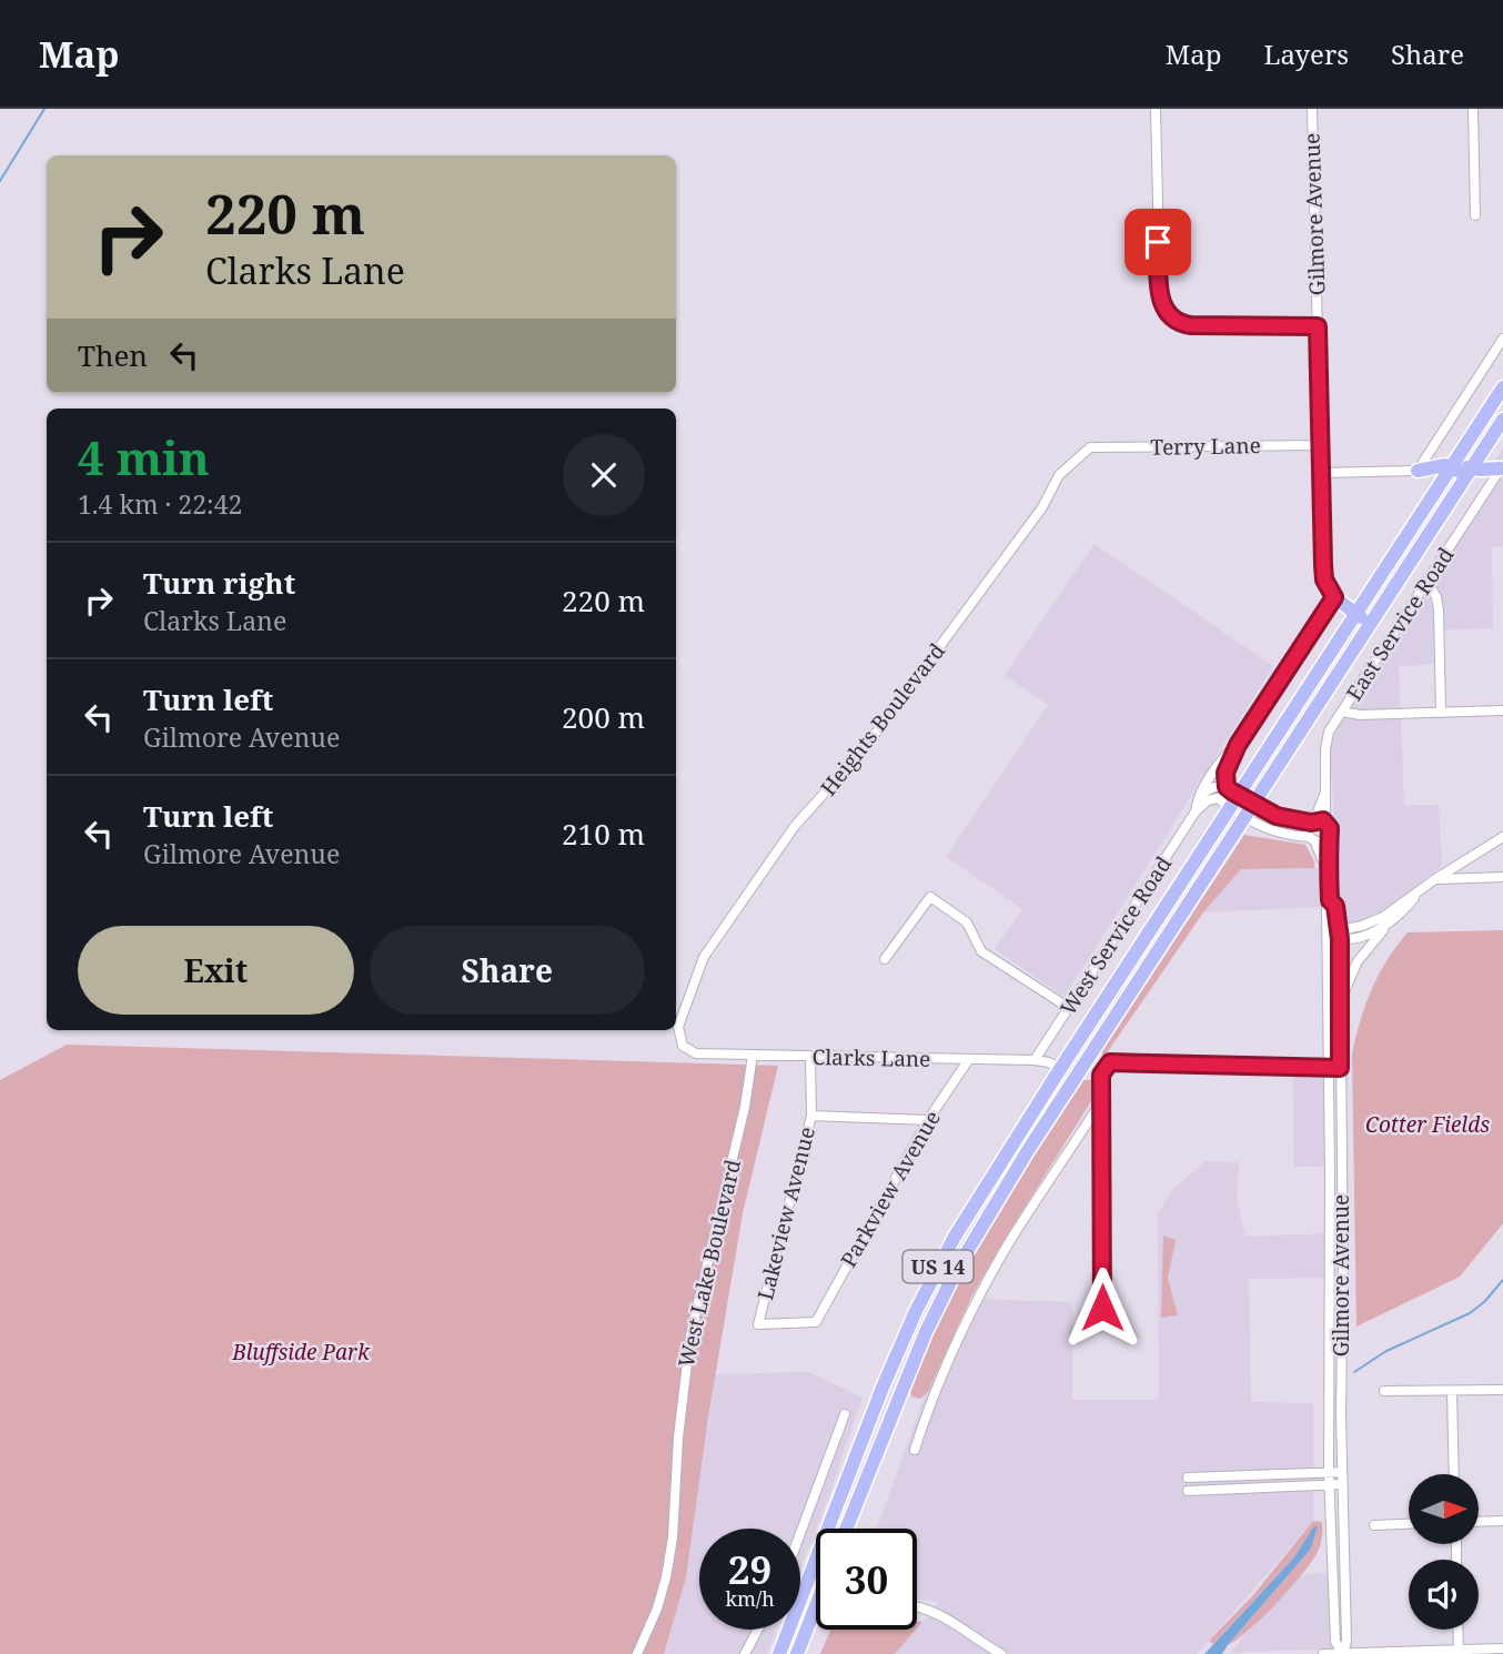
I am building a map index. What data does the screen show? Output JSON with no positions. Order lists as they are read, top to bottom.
{
  "streets": {
    "highway": ["US 14"],
    "street": [
      "Gilmore Avenue",
      "Terry Lane",
      "East Service Road",
      "Heights Boulevard",
      "West Service Road",
      "Clarks Lane",
      "Parkview Avenue",
      "Lakeview Avenue",
      "West Lake Boulevard"
    ]
  },
  "crossings": [
    ["Gilmore Avenue", "Terry Lane"],
    ["Gilmore Avenue", "East Service Road"],
    ["Gilmore Avenue", "West Service Road"],
    ["Terry Lane", "Heights Boulevard"],
    ["Heights Boulevard", "Clarks Lane"],
    ["West Service Road", "Clarks Lane"],
    ["West Service Road", "US 14"],
    ["Clarks Lane", "Parkview Avenue"],
    ["Clarks Lane", "Lakeview Avenue"],
    ["Clarks Lane", "West Lake Boulevard"],
    ["Clarks Lane", "US 14"],
    ["Parkview Avenue", "Lakeview Avenue"]
  ],
  "parks": ["Cotter Fields", "Bluffside Park"],
  "north": "right",
  "page": {
    "header": "Map",
    "nav": ["Map", "Layers", "Share"],
    "turn": ["220 m", "Clarks Lane"],
    "then": "Then",
    "heading": ["4 min", "1.4 km · 22:42"],
    "list": [
      {
        "name": "Turn right",
        "note": "Clarks Lane",
        "value": "220 m"
      },
      {
        "name": "Turn left",
        "note": "Gilmore Avenue",
        "value": "200 m"
      },
      {
        "name": "Turn left",
        "note": "Gilmore Avenue",
        "value": "210 m"
      }
    ],
    "buttons": ["Exit", "Share"],
    "speed": "29 km/h",
    "limit": "30"
  }
}
